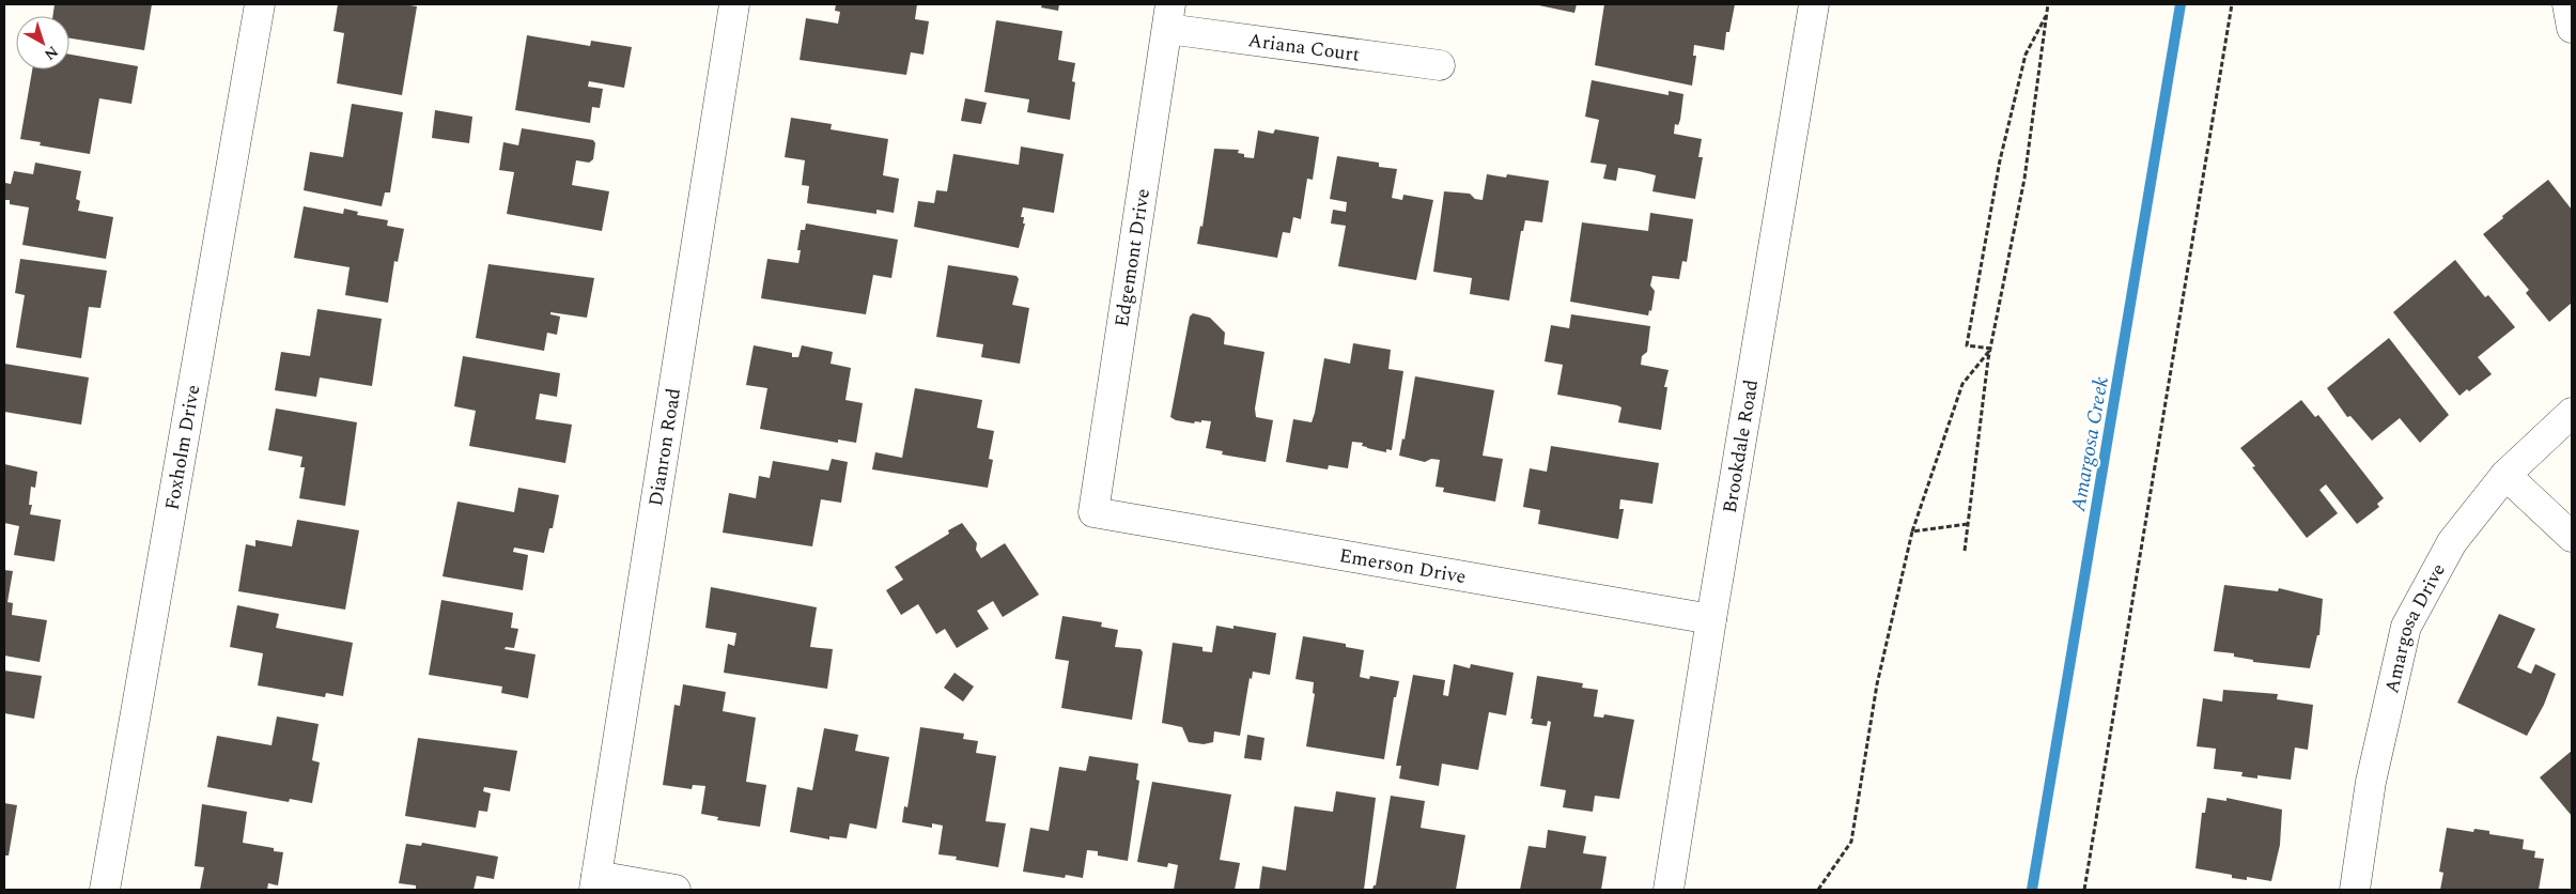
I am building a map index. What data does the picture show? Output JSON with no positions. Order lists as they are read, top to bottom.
{
  "streets": {
    "street": [
      "Ariana Court",
      "Edgemont Drive",
      "Foxholm Drive",
      "Dianron Road",
      "Brookdale Road",
      "Emerson Drive",
      "Amargosa Drive"
    ]
  },
  "crossings": [
    ["Ariana Court", "Edgemont Drive"],
    ["Edgemont Drive", "Emerson Drive"],
    ["Brookdale Road", "Emerson Drive"]
  ],
  "water": ["Amargosa Creek"],
  "north": "bottom right"
}
